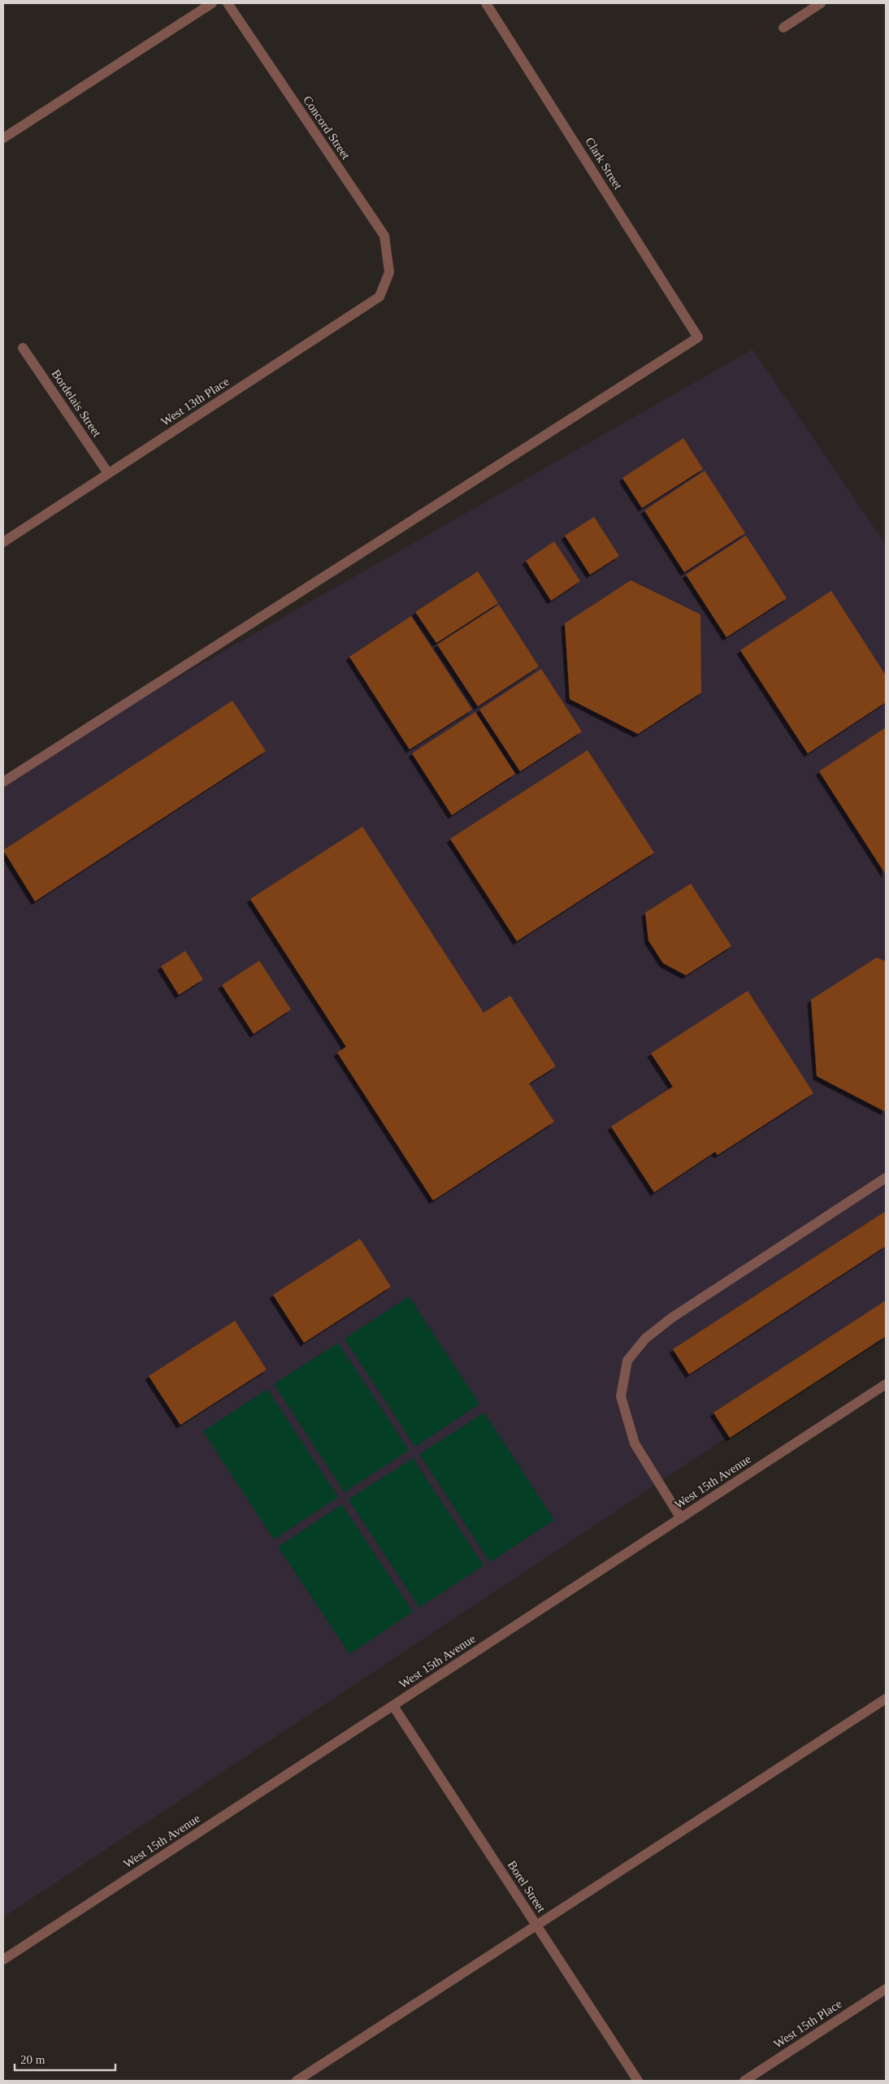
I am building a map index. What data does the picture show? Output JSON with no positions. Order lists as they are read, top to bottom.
{
  "streets": {
    "street": [
      "Concord Street",
      "Clark Street",
      "West 13th Place",
      "Bordelais Street",
      "West 15th Avenue",
      "Borel Street",
      "West 15th Place"
    ]
  },
  "crossings": [
    ["Concord Street", "West 13th Place"],
    ["West 13th Place", "Bordelais Street"],
    ["West 15th Avenue", "Borel Street"]
  ],
  "scale_bar": "20 m"
}
